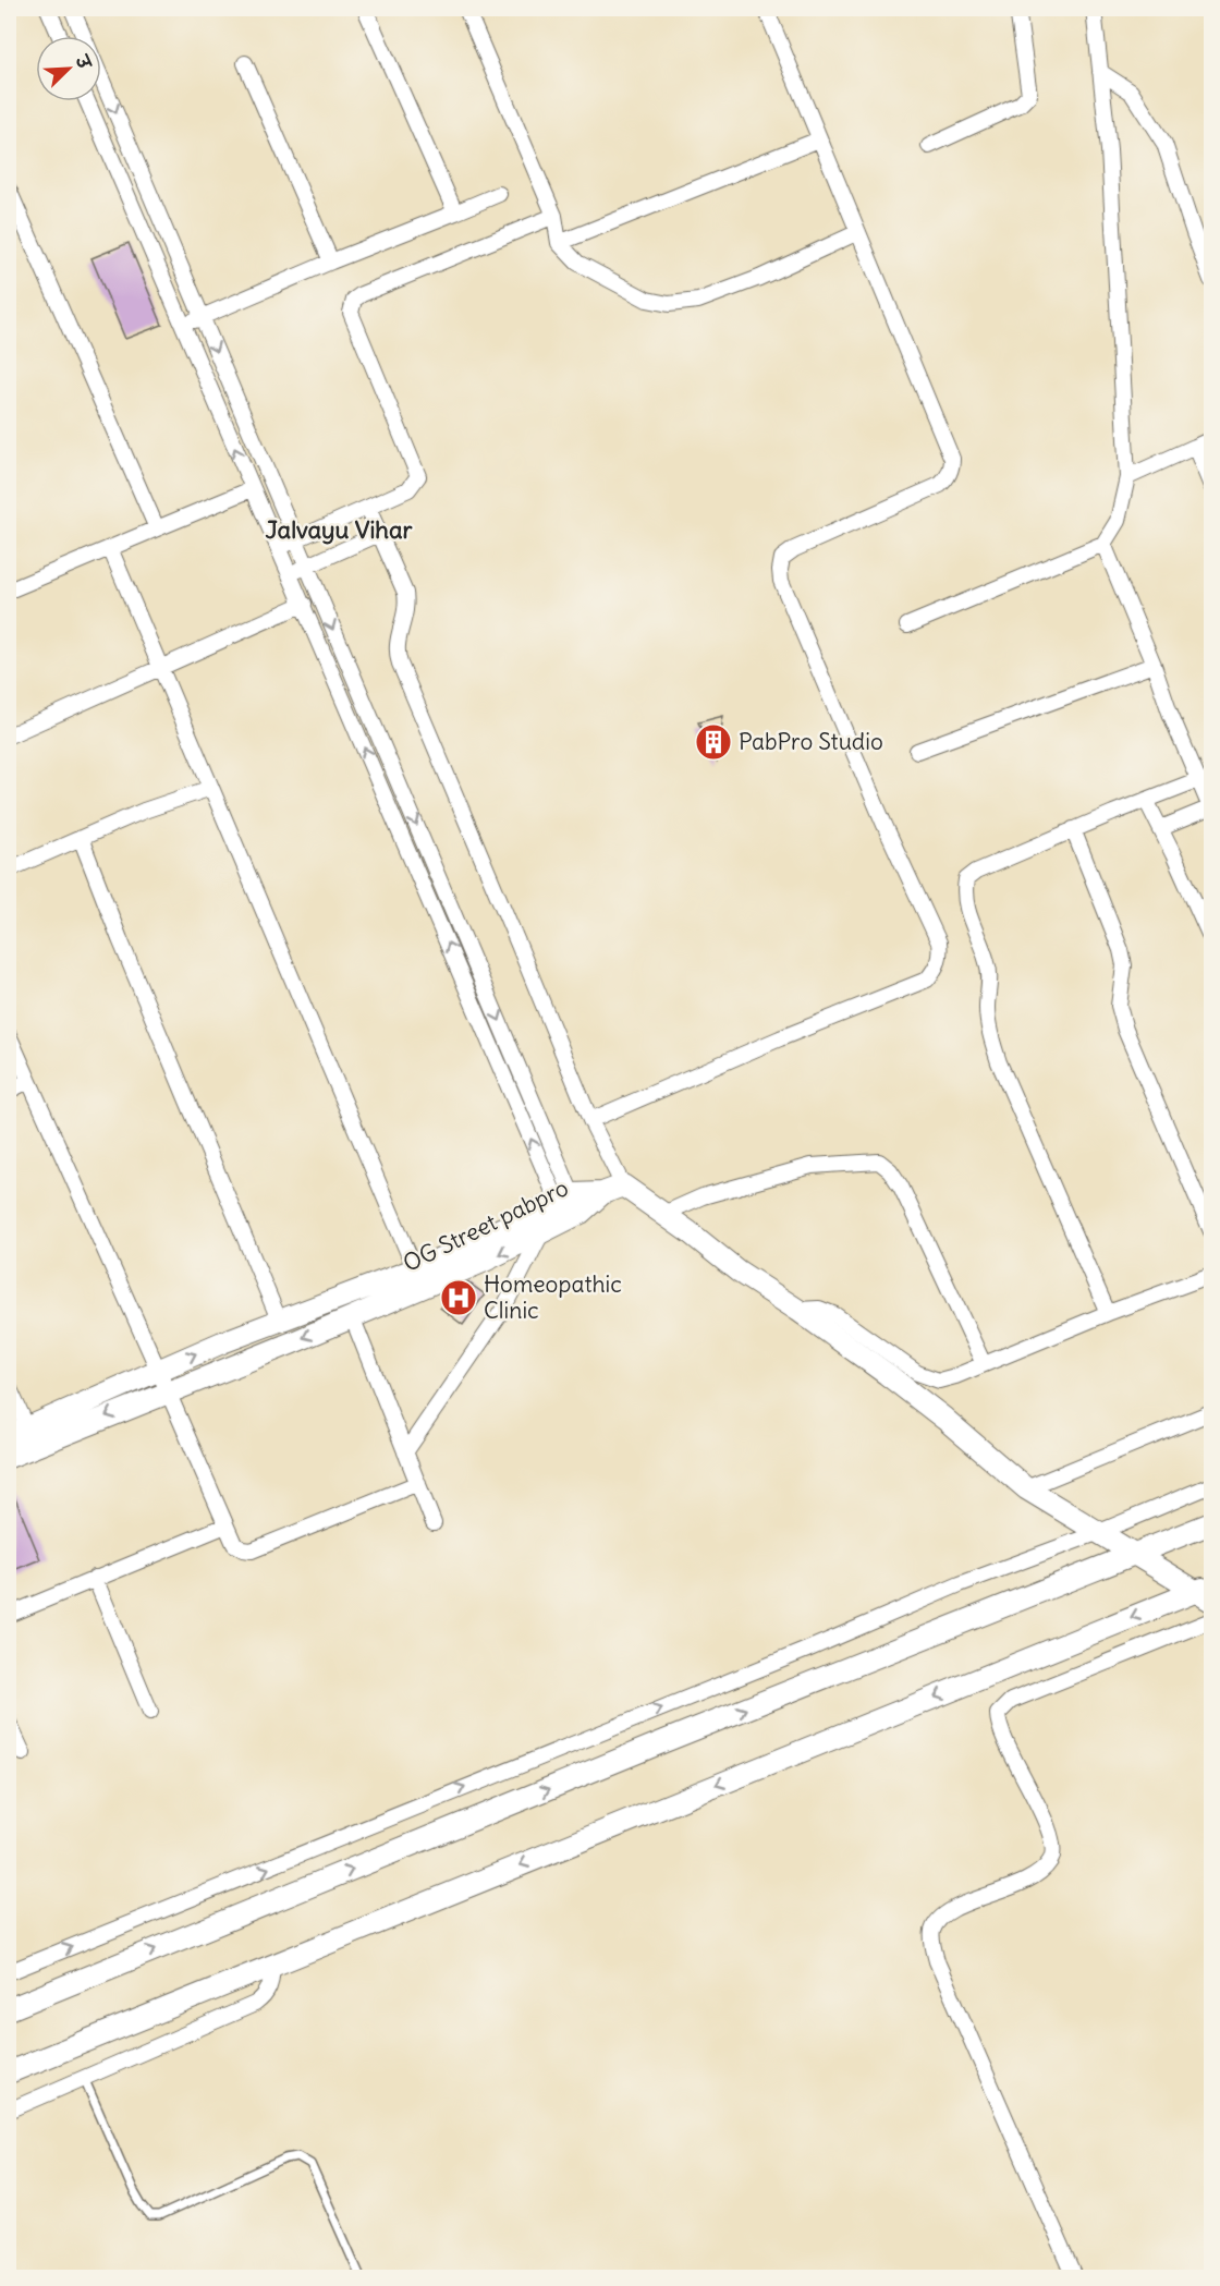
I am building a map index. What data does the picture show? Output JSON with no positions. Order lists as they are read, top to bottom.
{
  "streets": {
    "main road": ["OG Street pabpro"]
  },
  "districts": ["Jalvayu Vihar"],
  "places": {
    "building": ["PabPro Studio"],
    "hospital": ["Homeopathic Clinic"]
  },
  "north": "top right"
}
